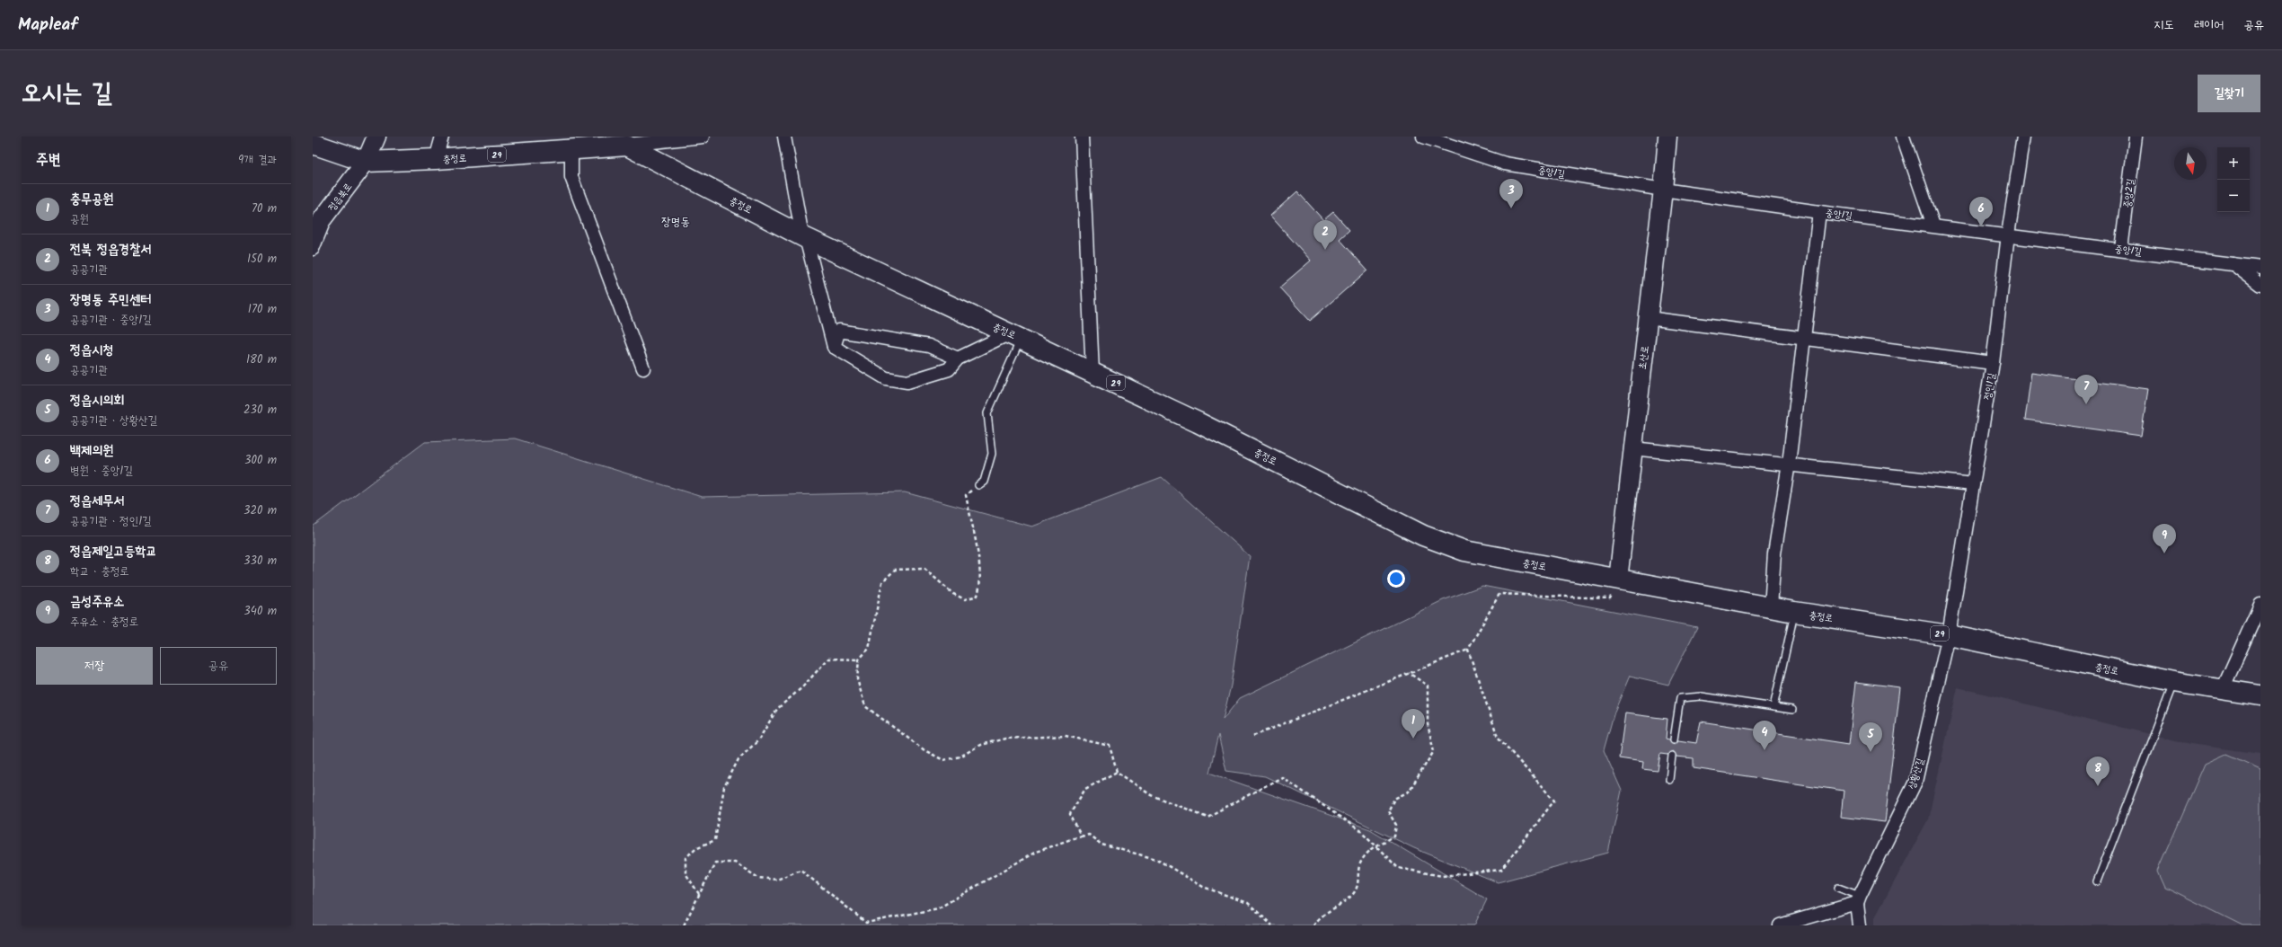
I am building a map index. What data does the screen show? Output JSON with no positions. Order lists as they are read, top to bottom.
{
  "streets": {
    "main road": ["29", "충정로"],
    "street": [
      "중앙1길",
      "중앙2길",
      "정읍북로",
      "초산로",
      "정인1길",
      "상황산길"
    ]
  },
  "crossings": [
    ["충정로", "정읍북로"],
    ["충정로", "초산로"],
    ["충정로", "정인1길"],
    ["충정로", "상황산길"],
    ["중앙1길", "중앙2길"],
    ["중앙1길", "초산로"],
    ["중앙1길", "정인1길"],
    ["정인1길", "상황산길"]
  ],
  "districts": ["장명동"],
  "north": "bottom",
  "page": {
    "header": "Mapleaf",
    "nav": ["지도", "레이어", "공유"],
    "title": "오시는 길",
    "buttons": [
      "길찾기",
      ["저장", "공유"]
    ],
    "heading": ["주변", "9개 결과"],
    "map_buttons": ["+", "−"],
    "pins": [
      "3",
      "6",
      "2",
      "7",
      "9",
      "1",
      "4",
      "5",
      "8"
    ],
    "list": [
      {
        "mark": "1",
        "name": "충무공원",
        "note": "공원",
        "value": "70 m"
      },
      {
        "mark": "2",
        "name": "전북 정읍경찰서",
        "note": "공공기관",
        "value": "150 m"
      },
      {
        "mark": "3",
        "name": "장명동 주민센터",
        "note": "공공기관 · 중앙1길",
        "value": "170 m"
      },
      {
        "mark": "4",
        "name": "정읍시청",
        "note": "공공기관",
        "value": "180 m"
      },
      {
        "mark": "5",
        "name": "정읍시의회",
        "note": "공공기관 · 상황산길",
        "value": "230 m"
      },
      {
        "mark": "6",
        "name": "백제의원",
        "note": "병원 · 중앙1길",
        "value": "300 m"
      },
      {
        "mark": "7",
        "name": "정읍세무서",
        "note": "공공기관 · 정인1길",
        "value": "320 m"
      },
      {
        "mark": "8",
        "name": "정읍제일고등학교",
        "note": "학교 · 충정로",
        "value": "330 m"
      },
      {
        "mark": "9",
        "name": "금성주유소",
        "note": "주유소 · 충정로",
        "value": "340 m"
      }
    ]
  }
}
